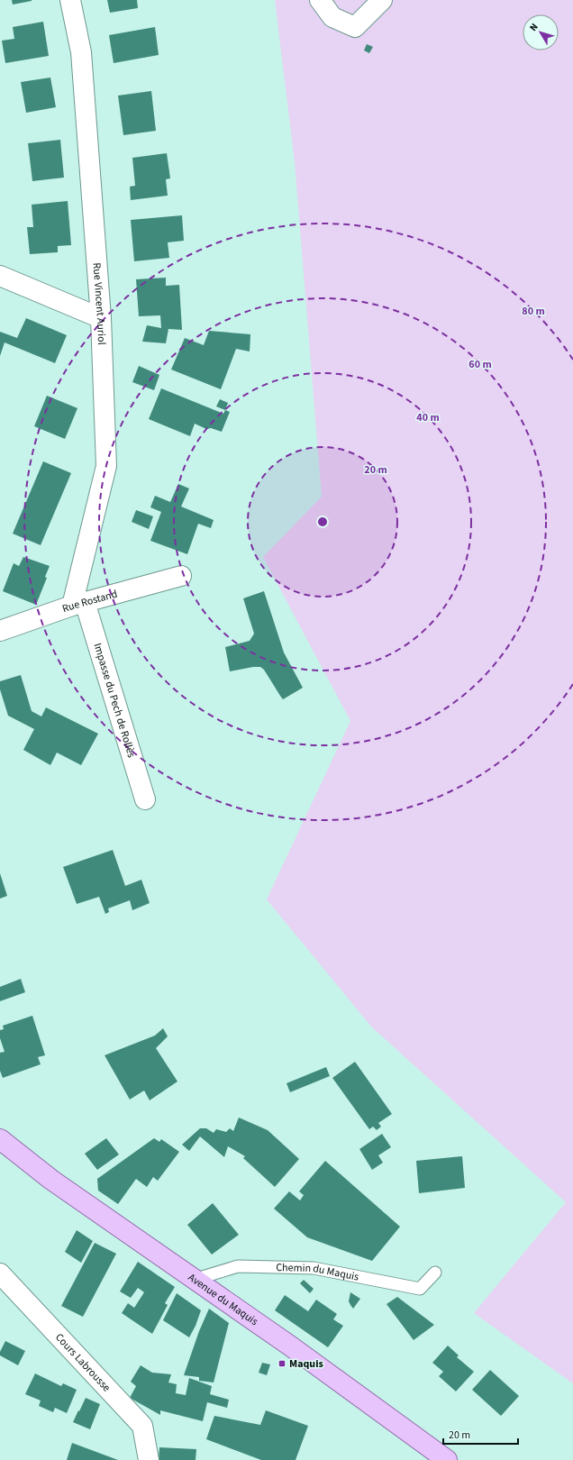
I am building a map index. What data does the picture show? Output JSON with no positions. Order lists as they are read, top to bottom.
{
  "streets": {
    "main road": ["Avenue du Maquis"],
    "street": [
      "Rue Vincent Auriol",
      "Rue Rostand",
      "Impasse du Pech de Rollès",
      "Cours Labrousse"
    ],
    "lane": ["Chemin du Maquis"]
  },
  "crossings": [
    ["Rue Vincent Auriol", "Rue Rostand"],
    ["Rue Vincent Auriol", "Impasse du Pech de Rollès"],
    ["Rue Rostand", "Impasse du Pech de Rollès"],
    ["Chemin du Maquis", "Avenue du Maquis"]
  ],
  "places": {
    "transit": ["Maquis"]
  },
  "scale_bar": "20 m",
  "north": "top left",
  "rings": [
    "80 m",
    "60 m",
    "40 m",
    "20 m"
  ]
}
